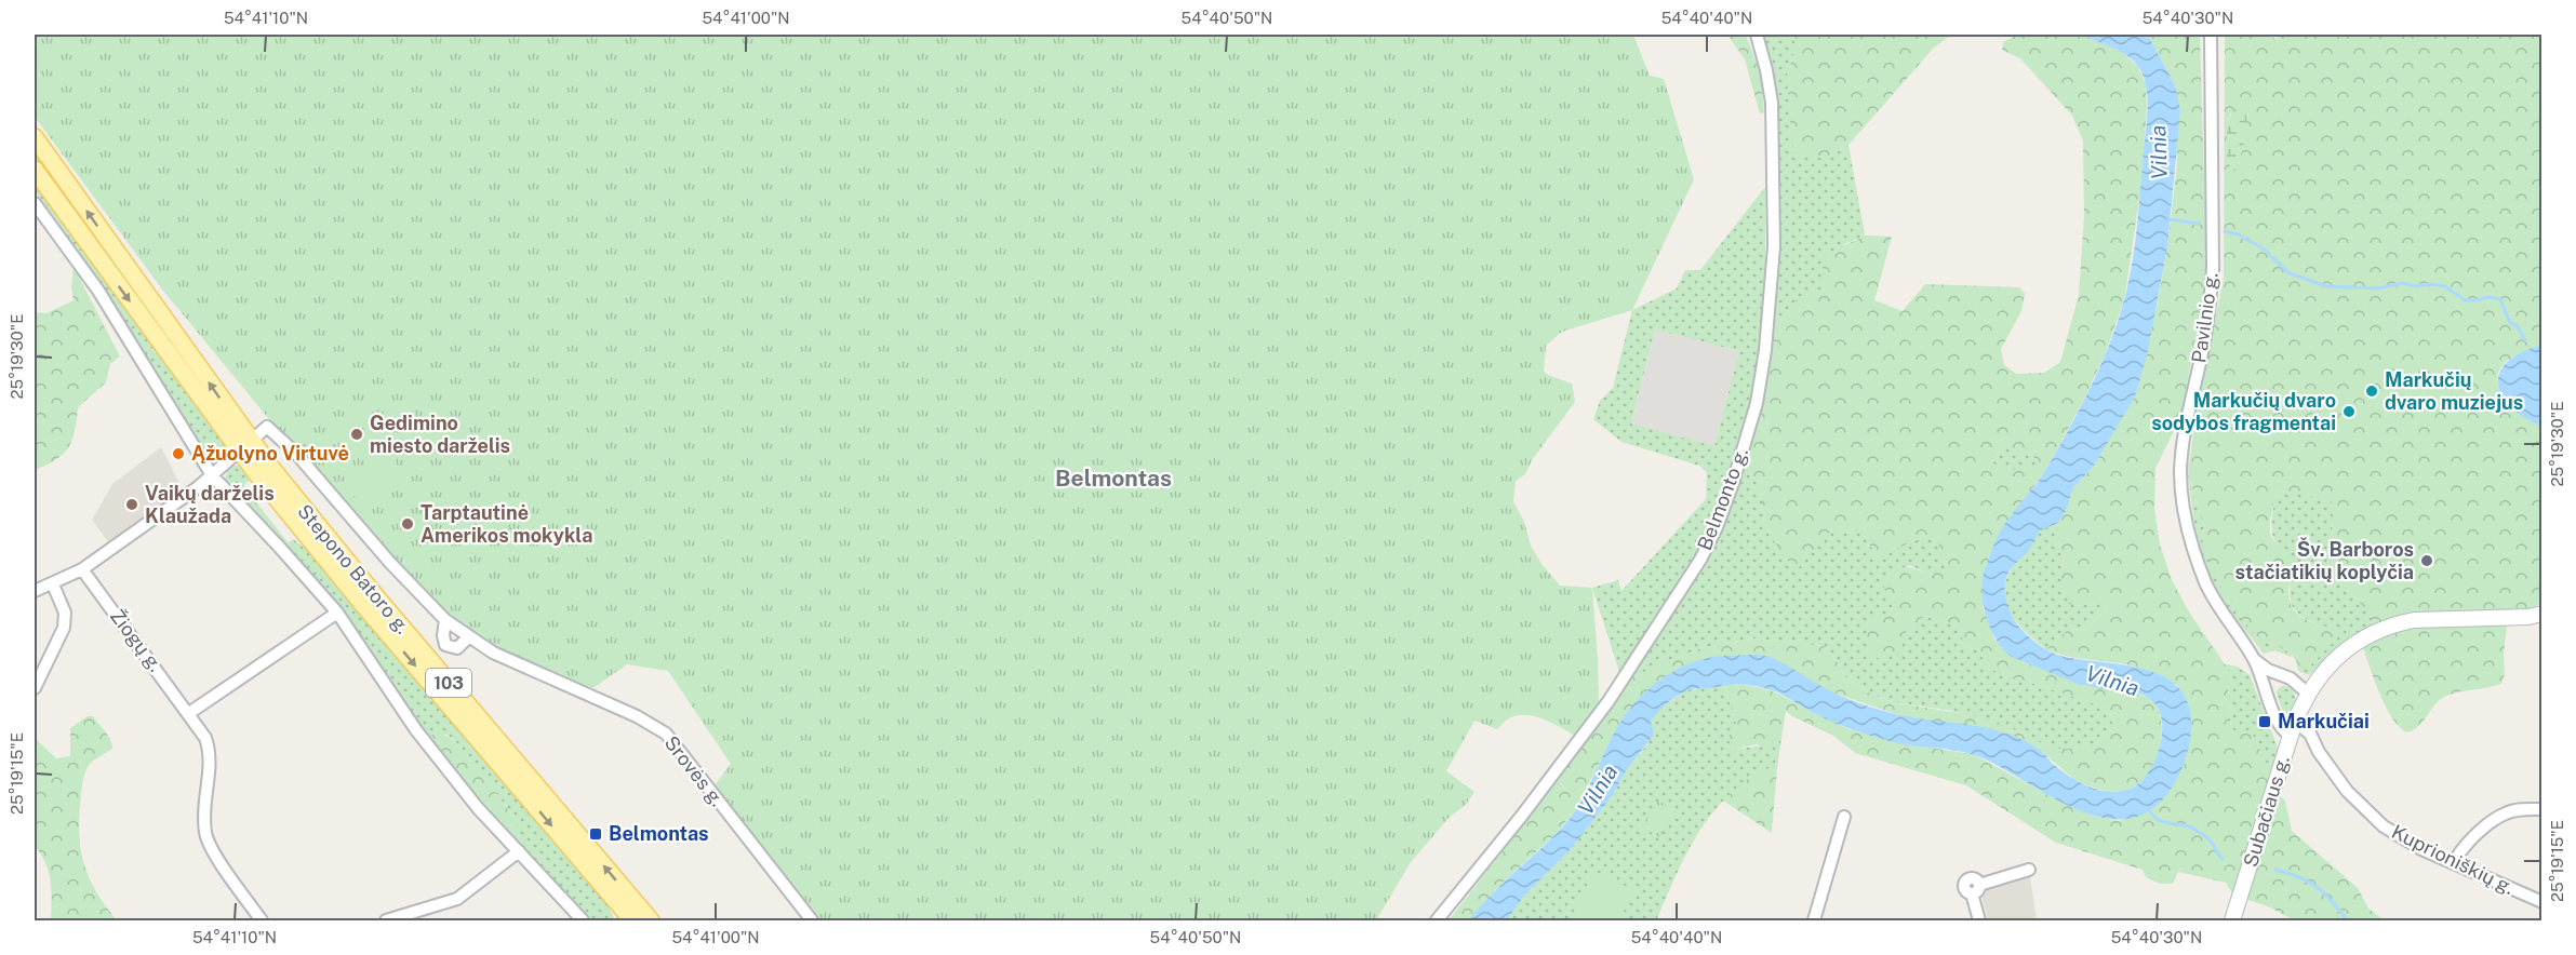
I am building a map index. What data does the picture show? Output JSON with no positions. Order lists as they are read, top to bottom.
{
  "streets": {
    "main road": ["Stepono Batoro g.", "103"],
    "street": [
      "Pavilnio g.",
      "Belmonto g.",
      "Žiogų g.",
      "Srovės g.",
      "Subačiaus g.",
      "Kuprioniškių g."
    ]
  },
  "crossings": [
    ["Pavilnio g.", "Subačiaus g."],
    ["Pavilnio g.", "Kuprioniškių g."],
    ["Stepono Batoro g.", "Srovės g."],
    ["Subačiaus g.", "Kuprioniškių g."]
  ],
  "districts": ["Belmontas"],
  "water": ["Vilnia"],
  "places": {
    "other": [
      "Markučių dvaro muziejus",
      "Markučių dvaro sodybos fragmentai",
      "Gedimino miesto darželis",
      "Ąžuolyno Virtuvė",
      "Vaikų darželis Klaužada",
      "Tarptautinė Amerikos mokykla",
      "Šv. Barboros stačiatikių koplyčia"
    ],
    "transit": ["Markučiai", "Belmontas"]
  },
  "coordinates": [
    "54°41'10\"N",
    "54°41'00\"N",
    "54°40'50\"N",
    "54°40'40\"N",
    "54°40'30\"N",
    "25°19'30\"E",
    "25°19'15\"E"
  ]
}
